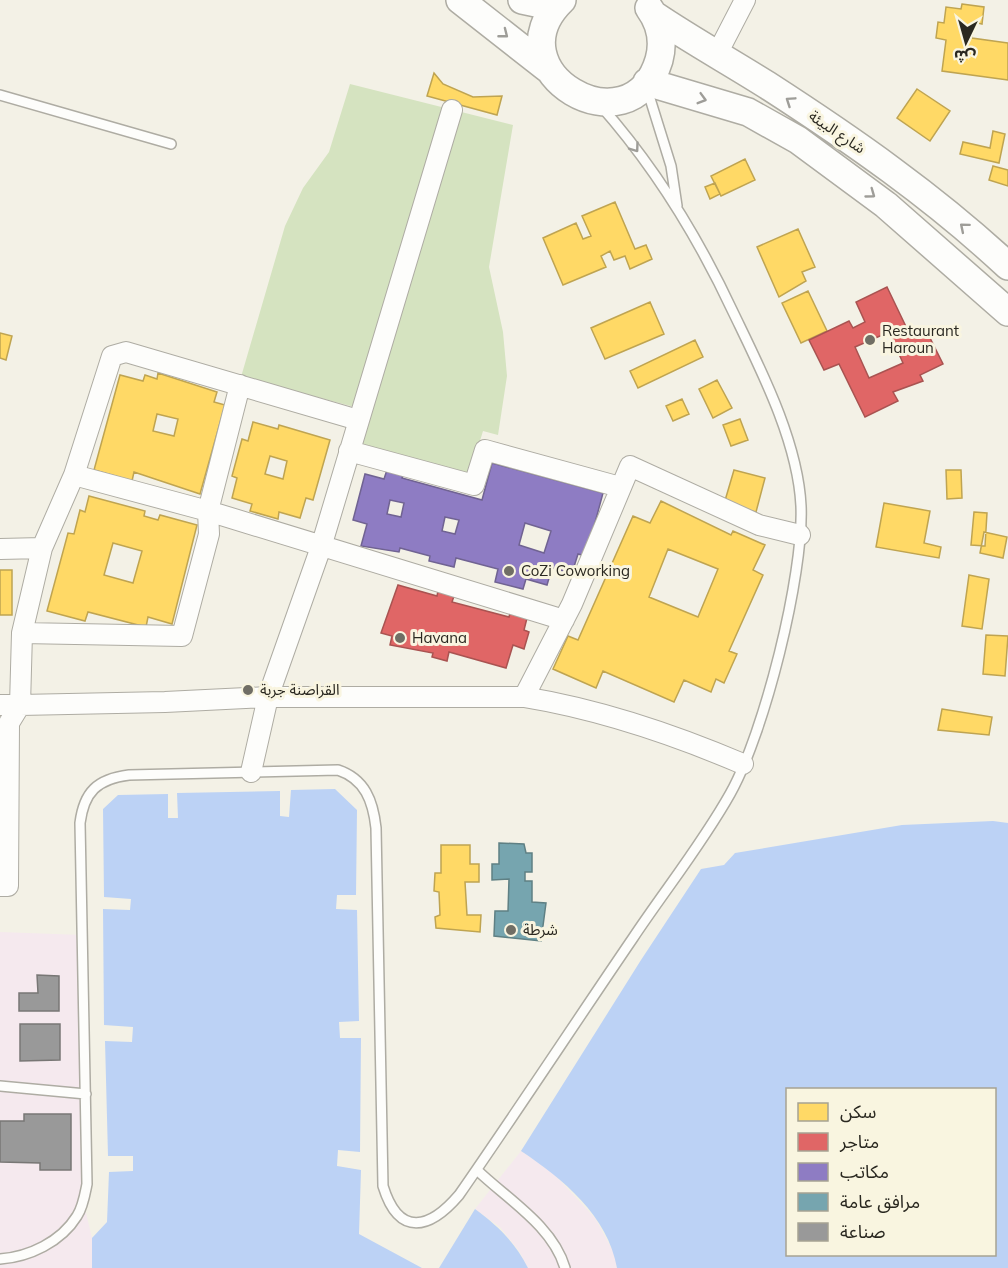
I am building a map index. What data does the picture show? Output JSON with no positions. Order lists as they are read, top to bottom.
{
  "streets": {
    "main road": ["شارع البيئة"]
  },
  "places": [
    "Restaurant Haroun",
    "CoZi Coworking",
    "Havana",
    "القراصنة جربة",
    "شرطة"
  ],
  "legend": [
    "سكن",
    "متاجر",
    "مكاتب",
    "مرافق عامة",
    "صناعة"
  ],
  "north": "bottom"
}
